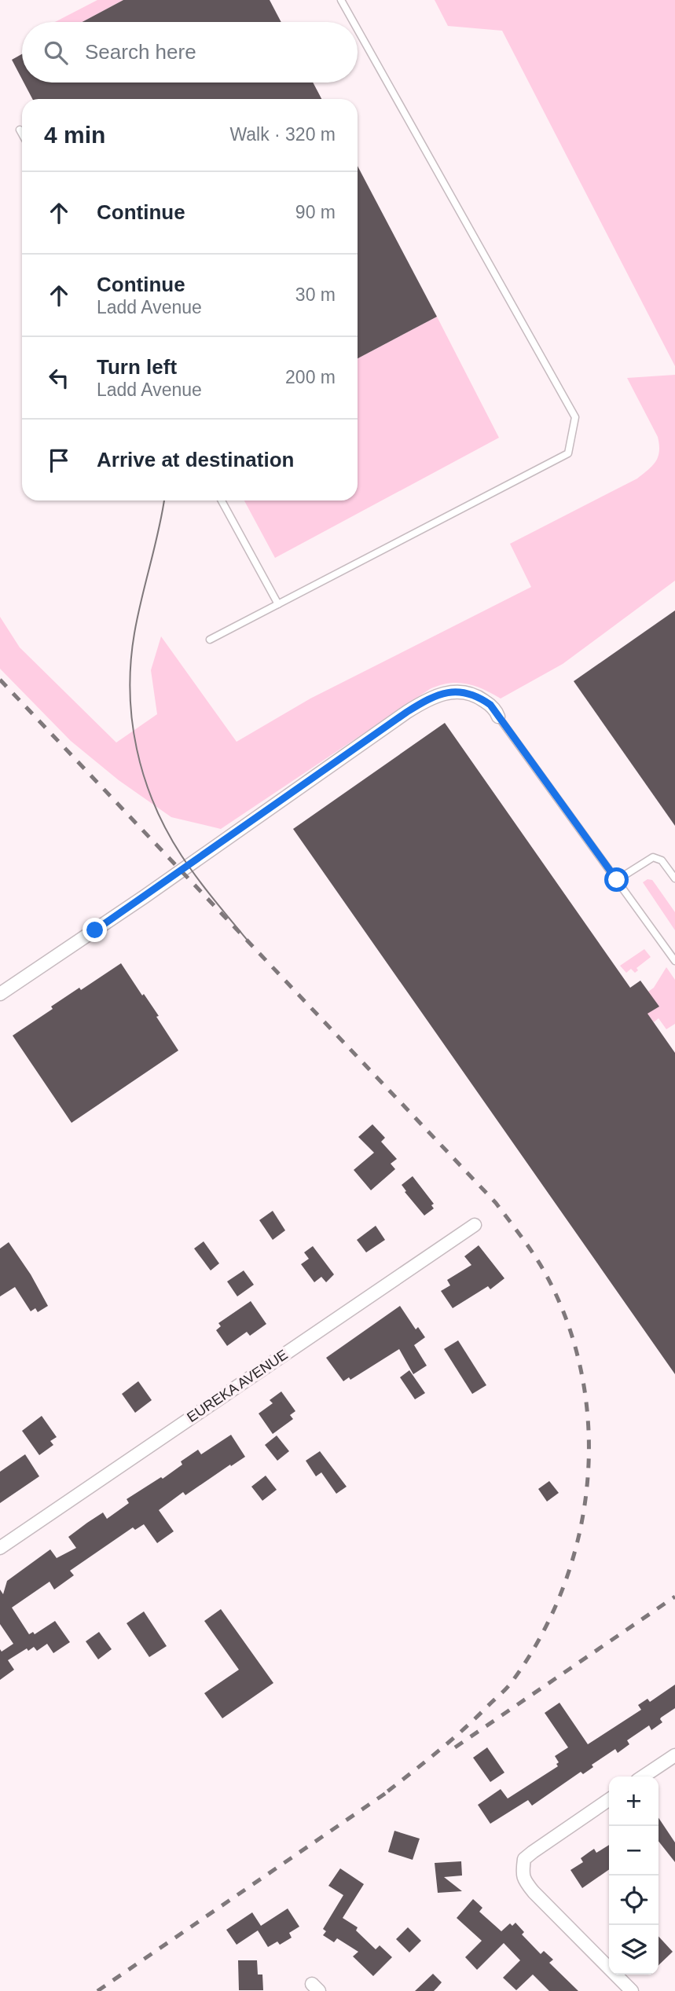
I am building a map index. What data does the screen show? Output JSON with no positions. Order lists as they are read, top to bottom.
{
  "streets": {
    "street": ["EUREKA AVENUE"]
  },
  "page": {
    "search": "Search here",
    "heading": ["4 min", "Walk · 320 m"],
    "list": [
      ["Continue", "90 m"],
      ["Continue", "Ladd Avenue", "30 m"],
      ["Turn left", "Ladd Avenue", "200 m"],
      "Arrive at destination"
    ],
    "map_buttons": ["+", "−"]
  }
}
